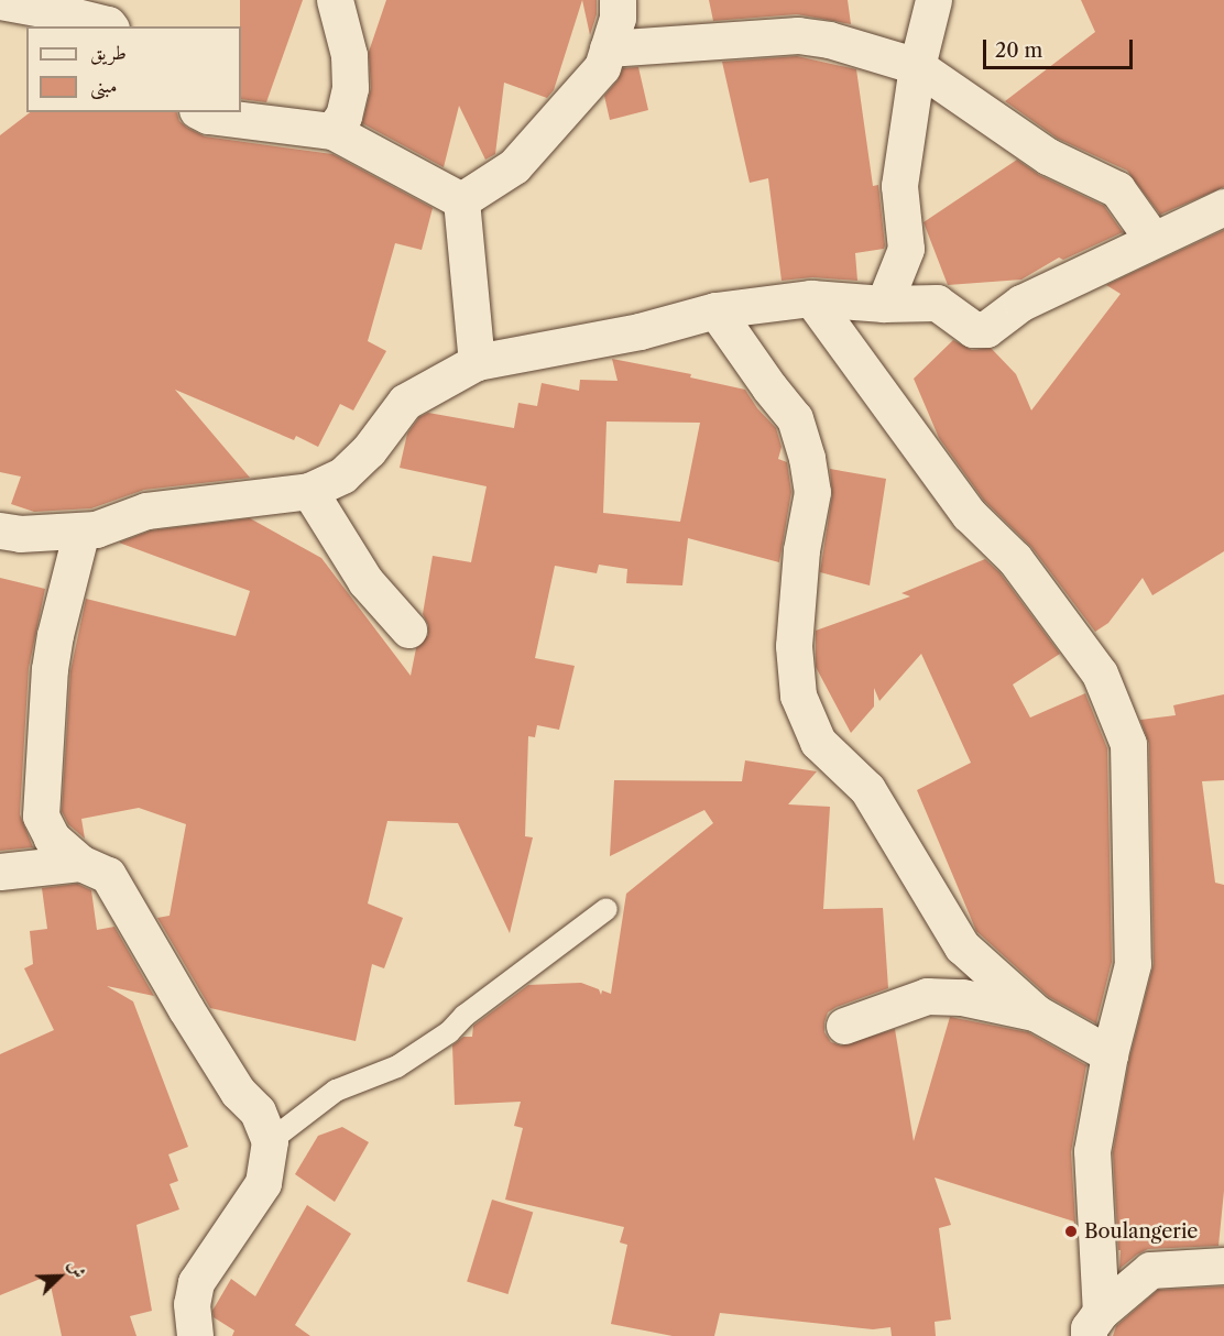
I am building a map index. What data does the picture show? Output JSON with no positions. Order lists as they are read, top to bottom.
{
  "places": ["Boulangerie"],
  "legend": ["طريق", "مبنى"],
  "scale_bar": "20 m",
  "north": "top right"
}
